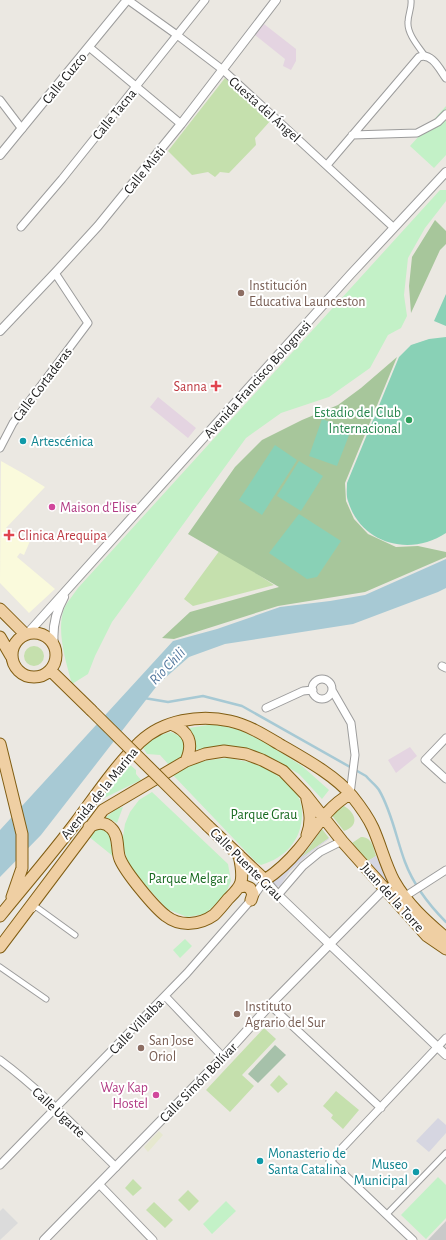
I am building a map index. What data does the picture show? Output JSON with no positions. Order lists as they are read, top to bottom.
{
  "streets": {
    "main road": ["Avenida de la Marina", "Calle Puente Grau", "Juan del la Torre"],
    "street": [
      "Calle Cuzco",
      "Cuesta del Ángel",
      "Calle Tacna",
      "Calle Misti",
      "Avenida Francisco Bolognesi",
      "Calle Cortaderas",
      "Calle Villalba",
      "Calle Simón Bolívar",
      "Calle Ugarte"
    ]
  },
  "crossings": [
    ["Calle Cuzco", "Cuesta del Ángel"],
    ["Cuesta del Ángel", "Calle Tacna"],
    ["Cuesta del Ángel", "Calle Misti"],
    ["Cuesta del Ángel", "Avenida Francisco Bolognesi"],
    ["Calle Misti", "Calle Cortaderas"],
    ["Avenida Francisco Bolognesi", "Calle Puente Grau"],
    ["Avenida de la Marina", "Juan del la Torre"],
    ["Calle Puente Grau", "Calle Villalba"],
    ["Calle Puente Grau", "Calle Simón Bolívar"],
    ["Juan del la Torre", "Calle Simón Bolívar"],
    ["Calle Villalba", "Calle Ugarte"],
    ["Calle Simón Bolívar", "Calle Ugarte"]
  ],
  "water": ["Río Chili"],
  "parks": ["Parque Grau", "Parque Melgar"],
  "places": {
    "other": [
      "Institución Educativa Launceston",
      "Estadio del Club Internacional",
      "Artescénica",
      "Maison d'Elise",
      "Instituto Agrario del Sur",
      "San Jose Oriol",
      "Way Kap Hostel",
      "Monasterio de Santa Catalina",
      "Museo Municipal"
    ],
    "health": ["Sanna", "Clinica Arequipa"]
  }
}
